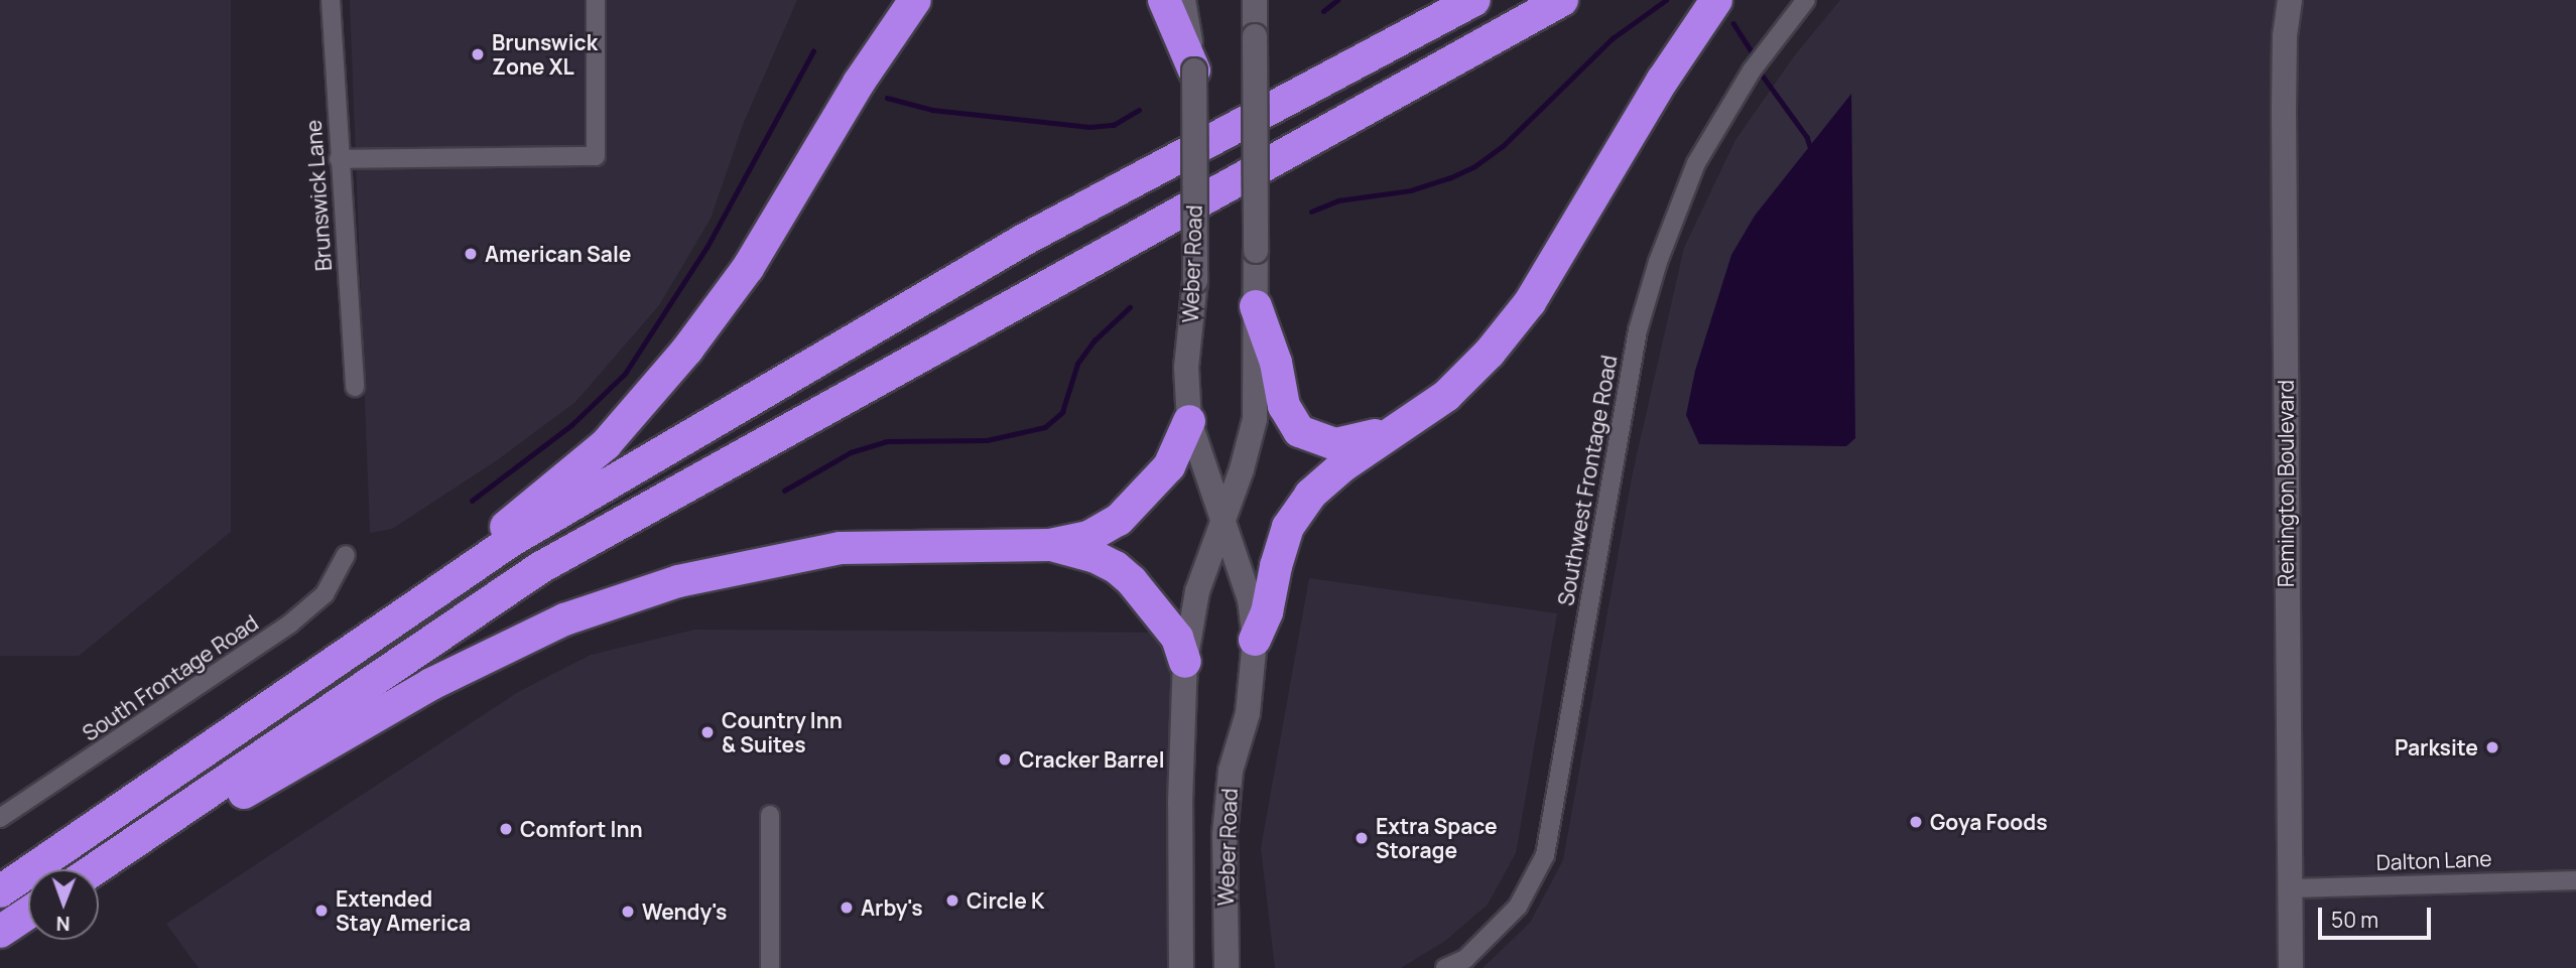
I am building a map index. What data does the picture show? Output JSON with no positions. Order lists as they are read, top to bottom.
{
  "streets": {
    "main road": ["Weber Road", "Remington Boulevard"],
    "street": [
      "Brunswick Lane",
      "Southwest Frontage Road",
      "South Frontage Road",
      "Dalton Lane"
    ]
  },
  "crossings": [
    ["Remington Boulevard", "Dalton Lane"]
  ],
  "places": [
    "Brunswick Zone XL",
    "American Sale",
    "Country Inn & Suites",
    "Parksite",
    "Cracker Barrel",
    "Goya Foods",
    "Comfort Inn",
    "Extra Space Storage",
    "Circle K",
    "Arby's",
    "Extended Stay America",
    "Wendy's"
  ],
  "scale_bar": "50 m",
  "north": "bottom"
}
